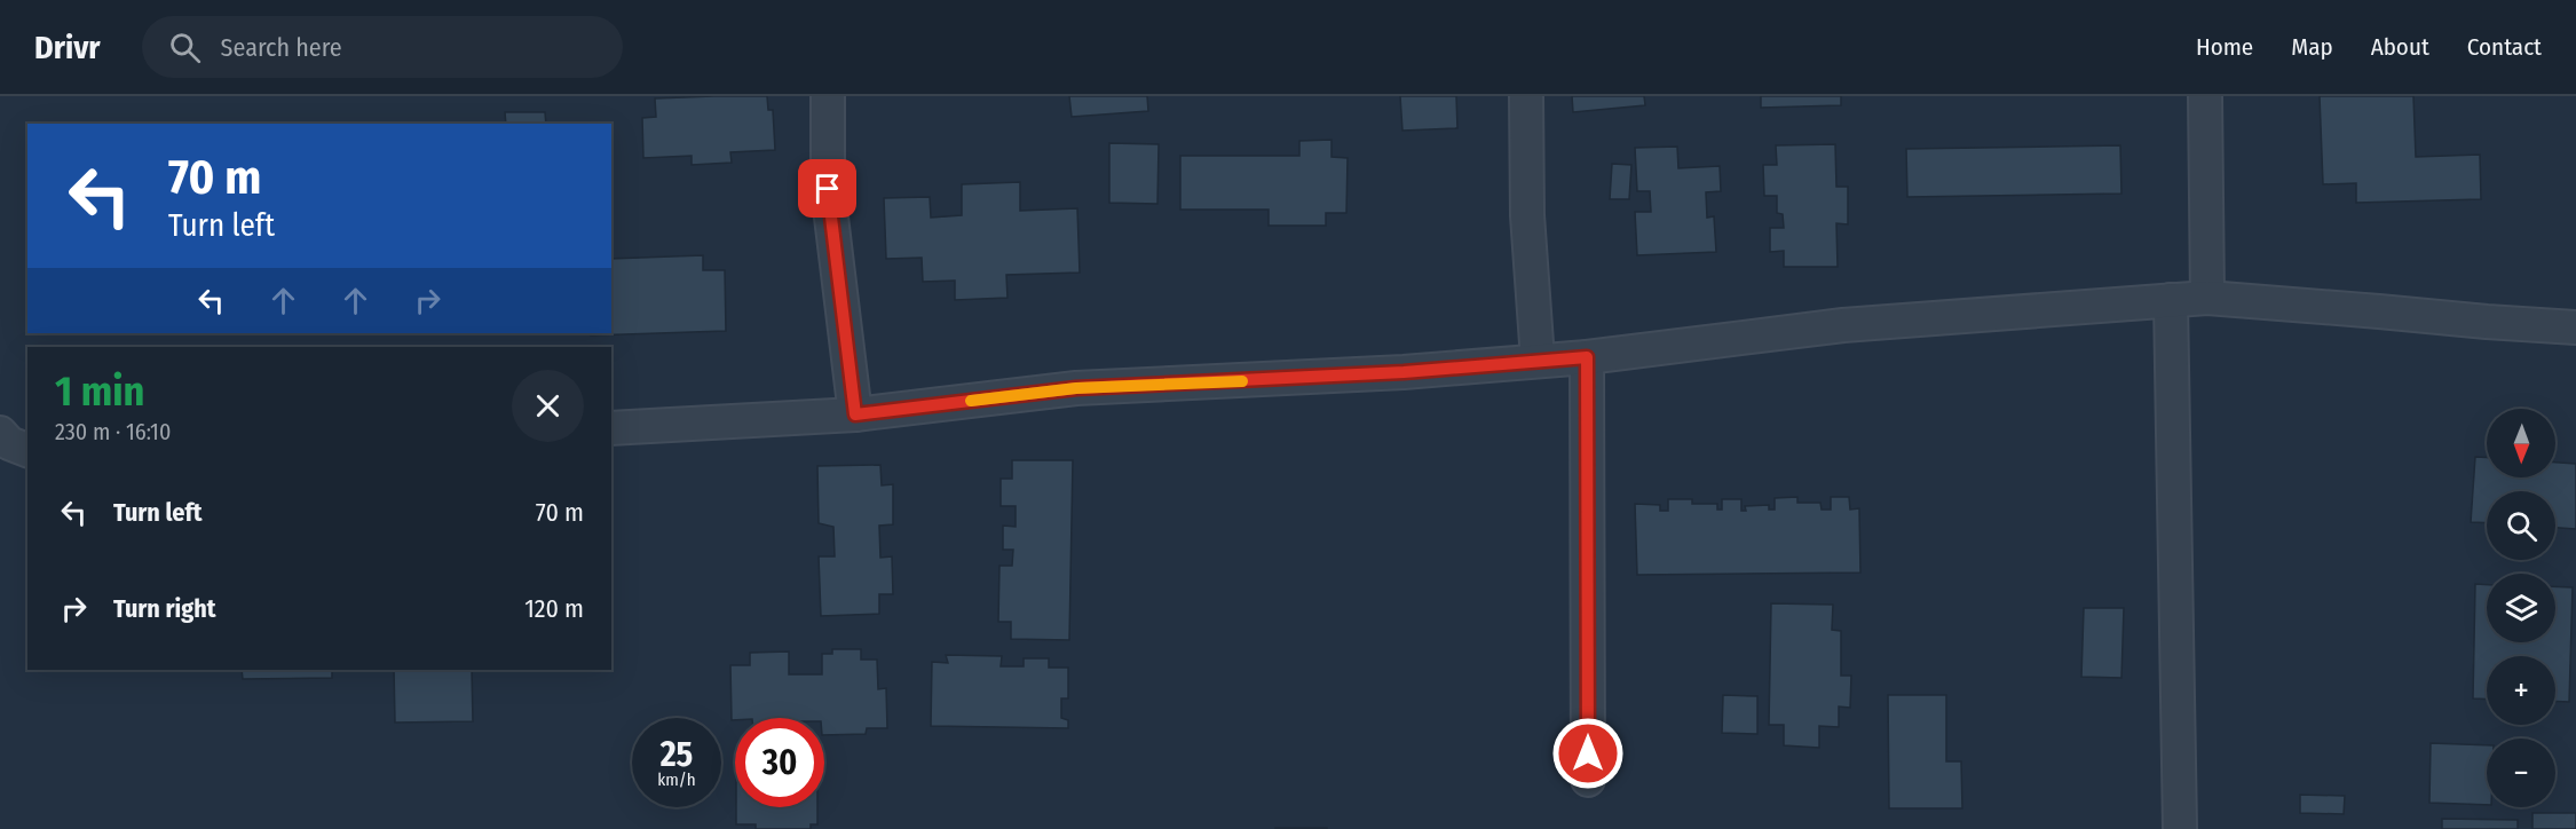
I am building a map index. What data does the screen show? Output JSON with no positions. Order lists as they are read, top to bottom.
{
  "north": "bottom",
  "page": {
    "header": "Drivr",
    "search": "Search here",
    "nav": [
      "Home",
      "Map",
      "About",
      "Contact"
    ],
    "turn": ["70 m", "Turn left"],
    "heading": ["1 min", "230 m · 16:10"],
    "map_buttons": ["+", "−"],
    "list": [
      {
        "name": "Turn left",
        "value": "70 m"
      },
      {
        "name": "Turn right",
        "value": "120 m"
      }
    ],
    "speed": "25 km/h",
    "limit": "30"
  }
}
